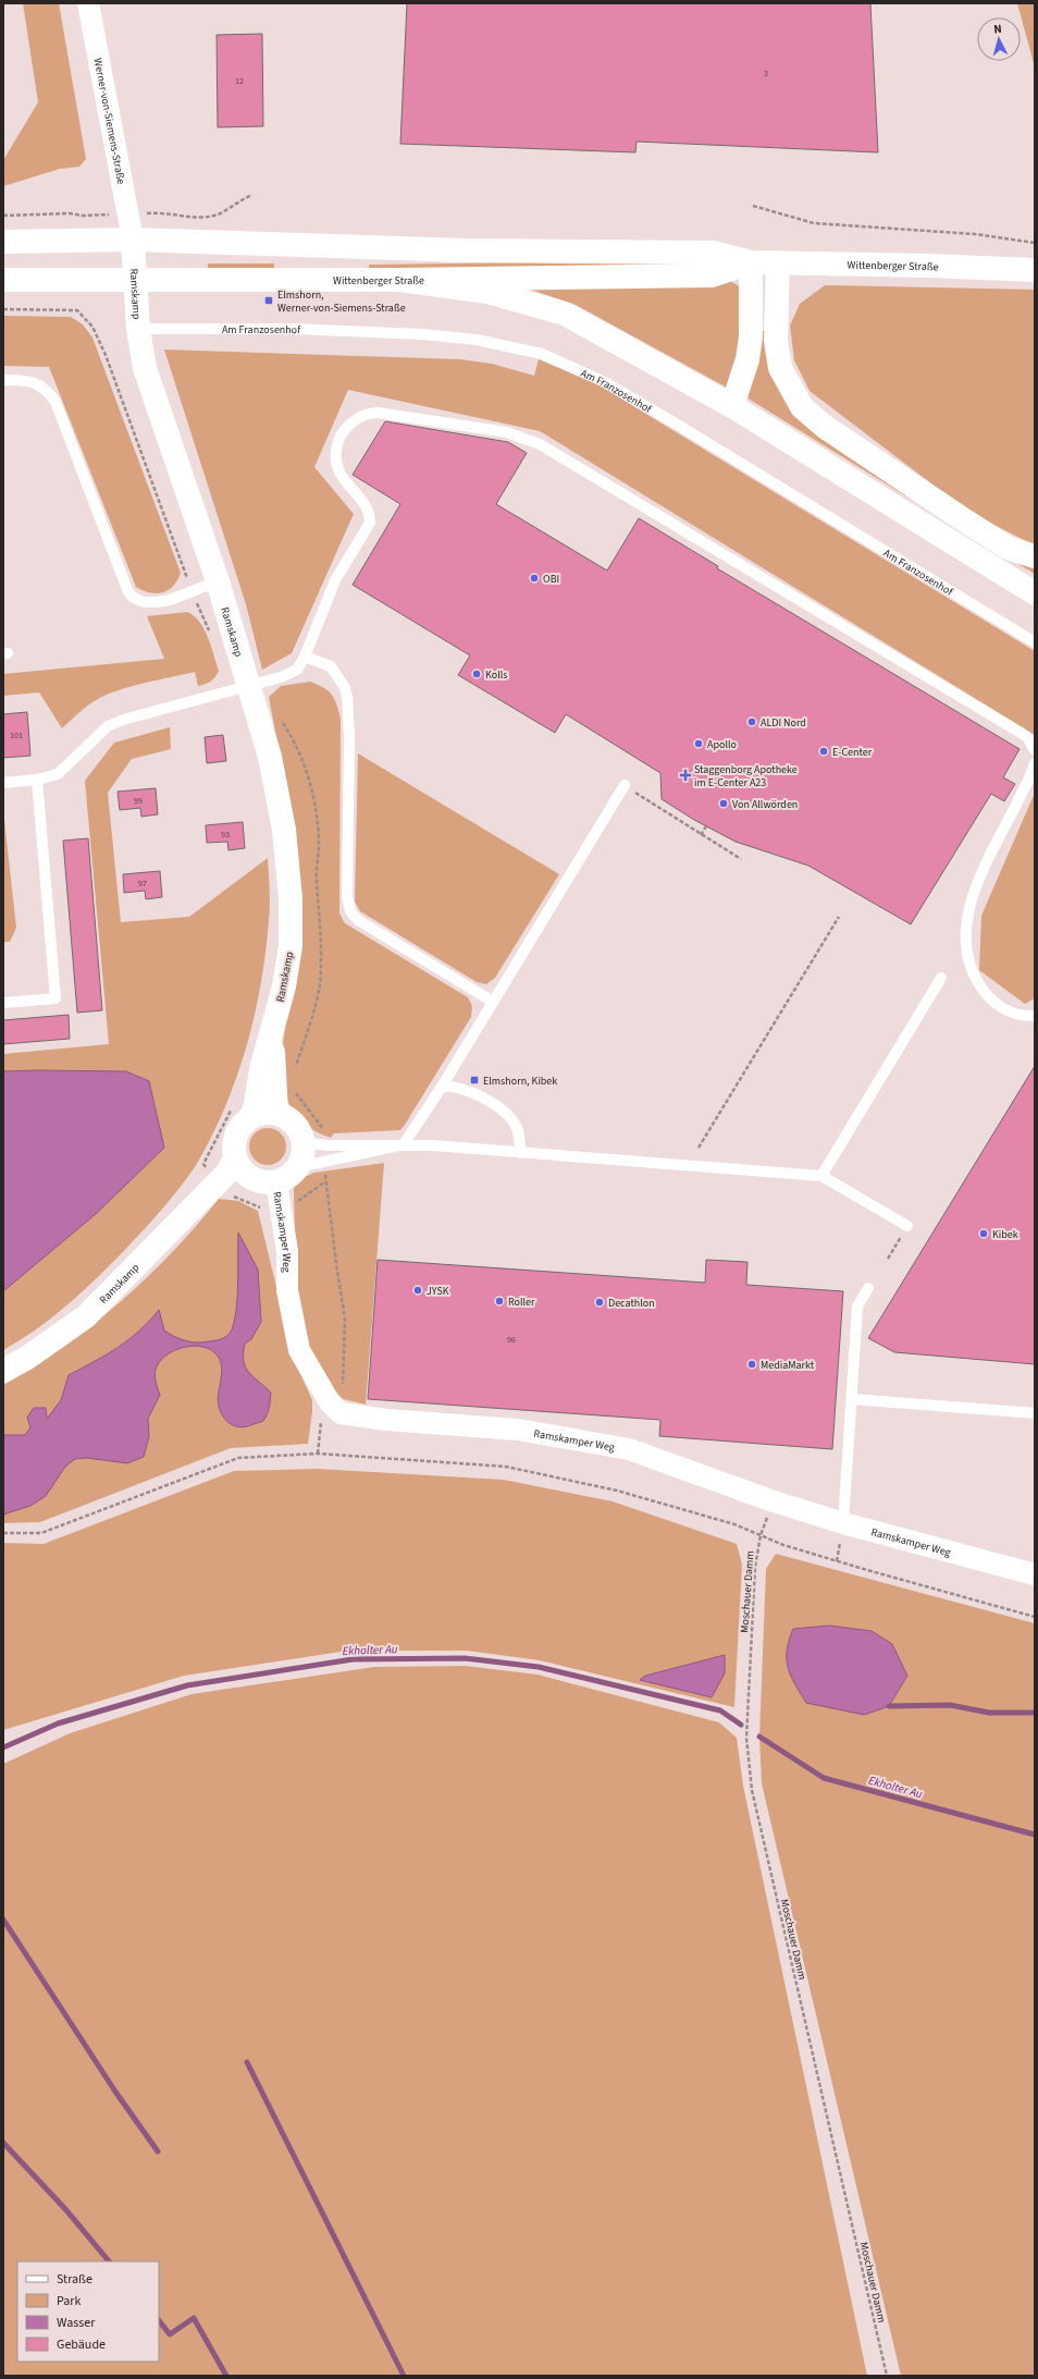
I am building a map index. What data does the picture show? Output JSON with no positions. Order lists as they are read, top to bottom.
{
  "streets": {
    "main road": ["Wittenberger Straße", "Ramskamp"],
    "street": ["Werner-von-Siemens-Straße", "Ramskamper Weg"],
    "lane": ["Am Franzosenhof"],
    "path": ["Moschauer Damm"]
  },
  "crossings": [
    ["Werner-von-Siemens-Straße", "Wittenberger Straße"],
    ["Werner-von-Siemens-Straße", "Ramskamp"],
    ["Wittenberger Straße", "Ramskamp"],
    ["Ramskamp", "Am Franzosenhof"],
    ["Ramskamper Weg", "Moschauer Damm"]
  ],
  "water": ["Ekholter Au"],
  "places": {
    "transit": ["Elmshorn, Werner-von-Siemens-Straße", "Elmshorn, Kibek"],
    "other": [
      "OBI",
      "Kolls",
      "ALDI Nord",
      "Apollo",
      "E-Center",
      "Von Allwörden",
      "Kibek",
      "JYSK",
      "Roller",
      "Decathlon",
      "MediaMarkt"
    ],
    "health": ["Staggenborg Apotheke im E-Center A23"]
  },
  "house_numbers": [
    "3",
    "12",
    "101",
    "99",
    "93",
    "97",
    "96"
  ],
  "legend": [
    "Straße",
    "Park",
    "Wasser",
    "Gebäude"
  ],
  "north": "top"
}
